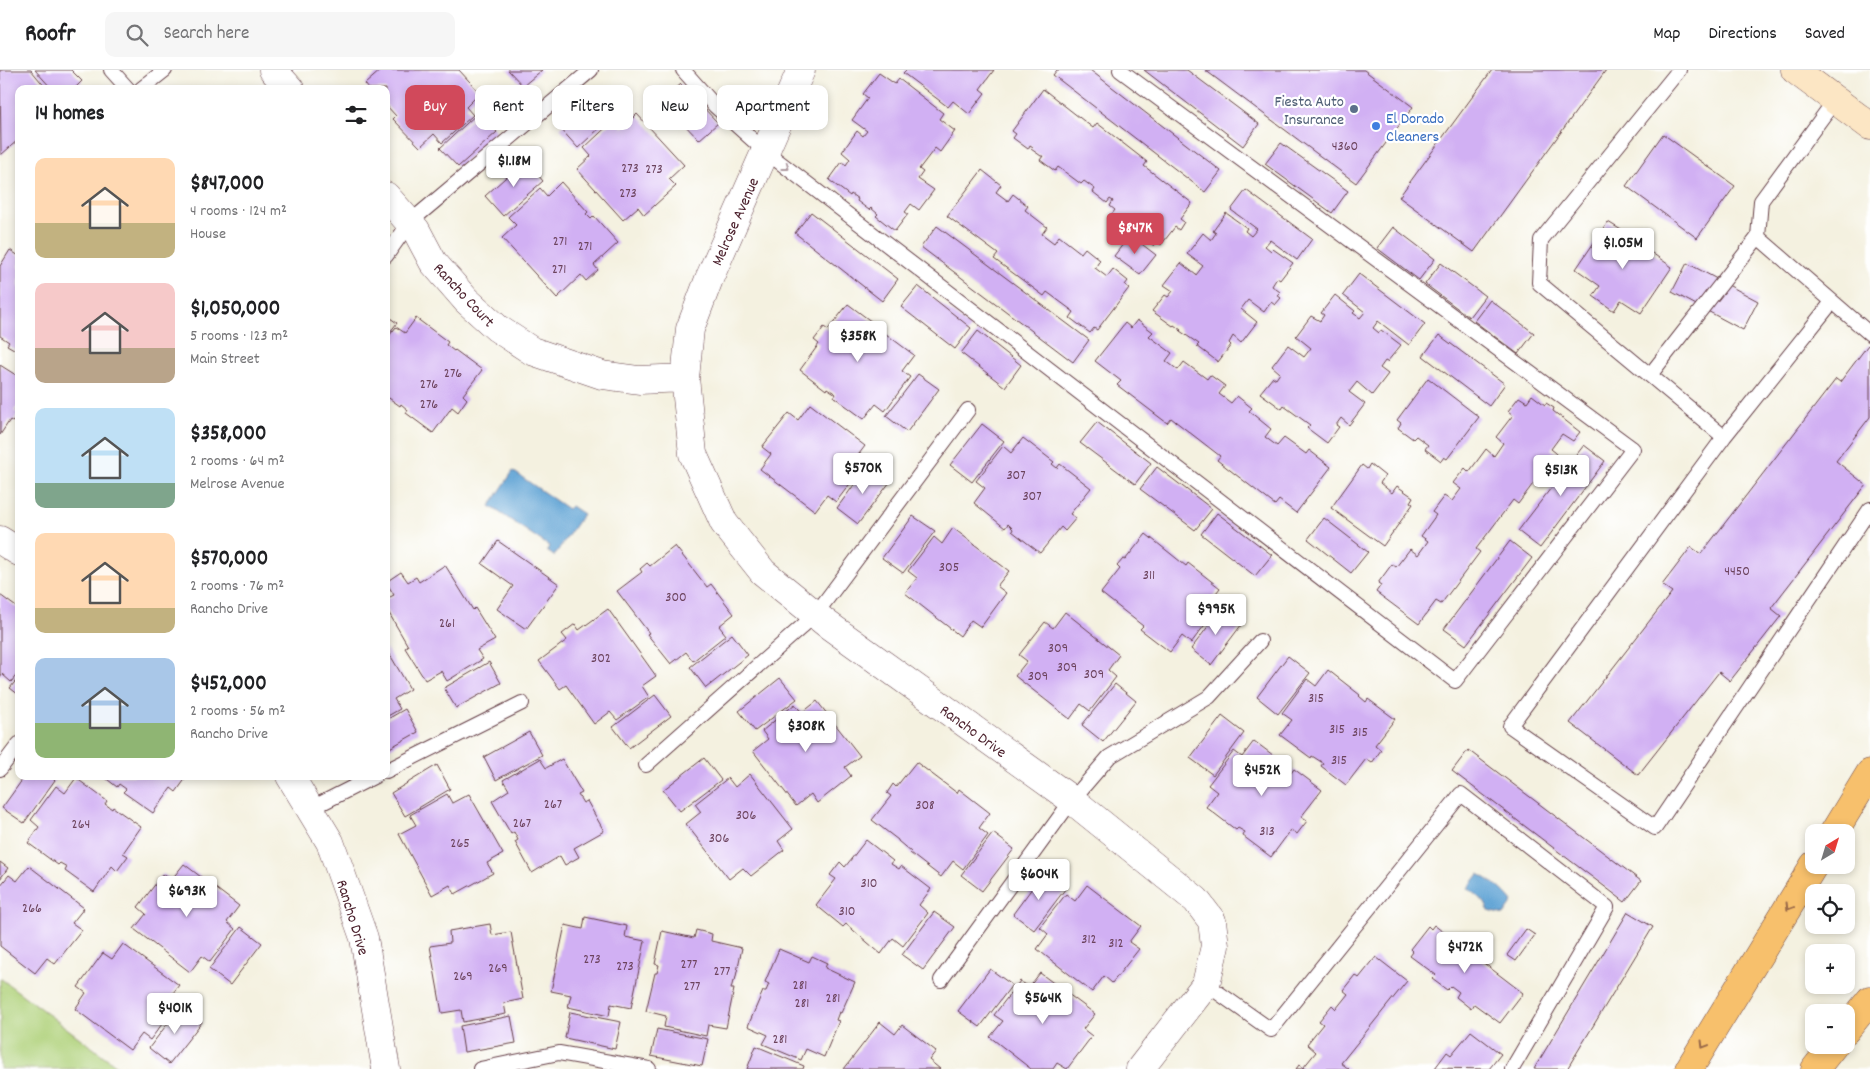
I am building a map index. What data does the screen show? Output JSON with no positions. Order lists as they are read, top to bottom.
{
  "streets": {
    "street": ["Melrose Avenue", "Rancho Court", "Rancho Drive"]
  },
  "crossings": [
    ["Melrose Avenue", "Rancho Court"],
    ["Melrose Avenue", "Rancho Drive"],
    ["Rancho Court", "Rancho Drive"]
  ],
  "places": ["Fiesta Auto Insurance", "El Dorado Cleaners"],
  "house_numbers": [
    "4360",
    "273",
    "273",
    "273",
    "271",
    "271",
    "271",
    "276",
    "276",
    "276",
    "307",
    "307",
    "305",
    "4450",
    "311",
    "300",
    "261",
    "309",
    "302",
    "309",
    "309",
    "309",
    "315",
    "315",
    "315",
    "315",
    "267",
    "308",
    "306",
    "267",
    "264",
    "313",
    "306",
    "265",
    "310",
    "266",
    "310",
    "312",
    "312",
    "273",
    "277",
    "273",
    "269",
    "277",
    "269",
    "281",
    "277",
    "281",
    "281",
    "281"
  ],
  "north": "top right",
  "page": {
    "header": "Roofr",
    "search": "Search here",
    "nav": ["Map", "Directions", "Saved"],
    "chip": [
      "Buy",
      "Rent",
      "Filters",
      "New",
      "Apartment"
    ],
    "heading": "14 homes",
    "list": [
      {
        "name": "$847,000",
        "note": "4 rooms · 124 m² · House"
      },
      {
        "name": "$1,050,000",
        "note": "5 rooms · 123 m² · Main Street"
      },
      {
        "name": "$358,000",
        "note": "2 rooms · 64 m² · Melrose Avenue"
      },
      {
        "name": "$570,000",
        "note": "2 rooms · 76 m² · Rancho Drive"
      },
      {
        "name": "$452,000",
        "note": "2 rooms · 56 m² · Rancho Drive"
      }
    ],
    "price": [
      "$1.18M",
      "$847K",
      "$1.05M",
      "$358K",
      "$570K",
      "$513K",
      "$995K",
      "$308K",
      "$452K",
      "$604K",
      "$693K",
      "$472K",
      "$564K",
      "$401K"
    ],
    "map_buttons": ["+", "−"]
  }
}
